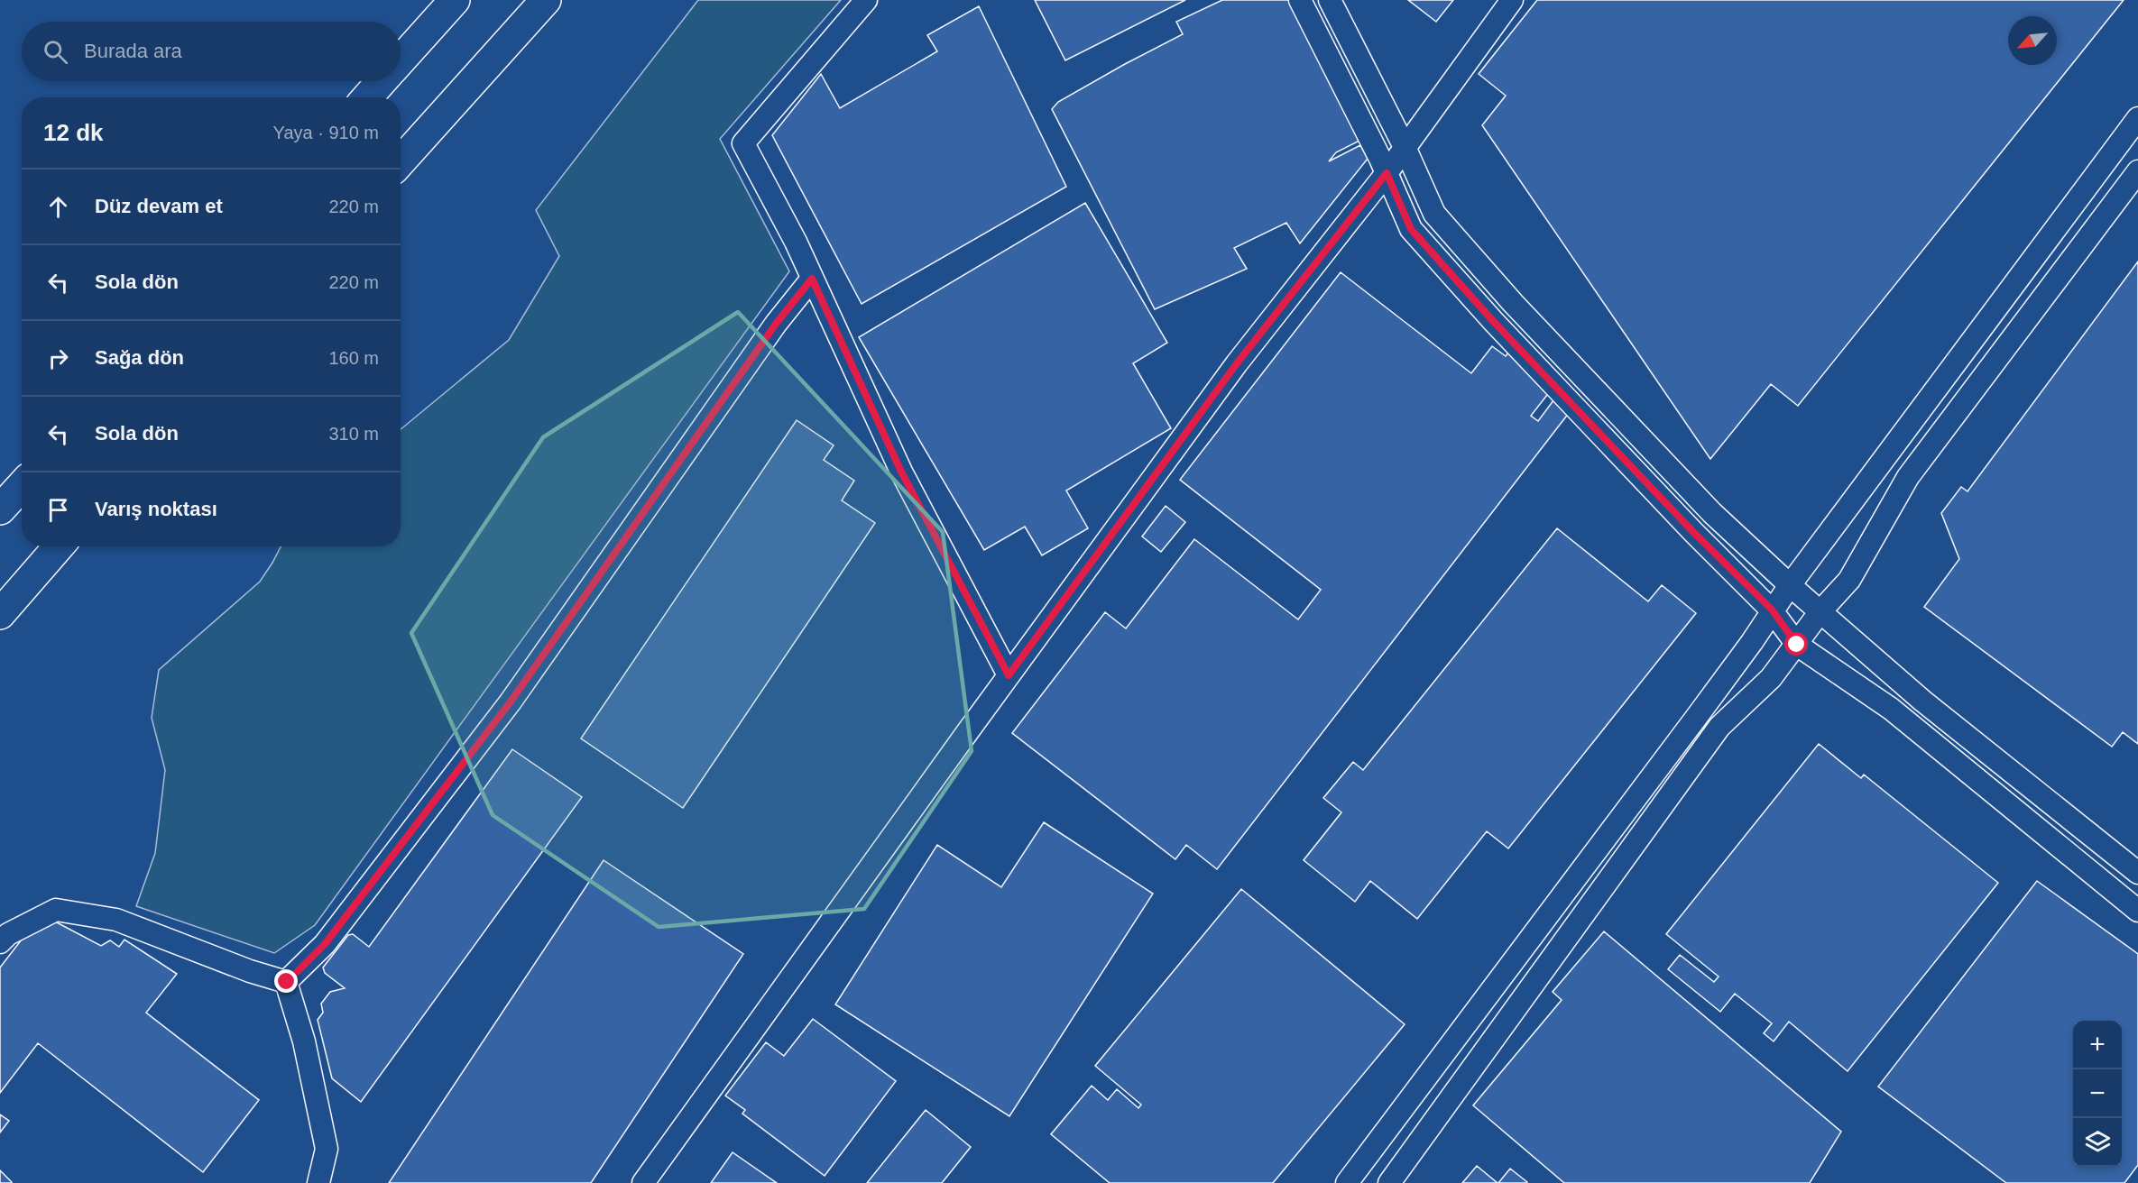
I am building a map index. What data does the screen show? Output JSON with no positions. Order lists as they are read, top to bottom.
{
  "north": "bottom left",
  "page": {
    "search": "Burada ara",
    "heading": ["12 dk", "Yaya · 910 m"],
    "list": [
      ["Düz devam et", "220 m"],
      ["Sola dön", "220 m"],
      ["Sağa dön", "160 m"],
      ["Sola dön", "310 m"],
      "Varış noktası"
    ],
    "map_buttons": ["+", "−"]
  }
}
